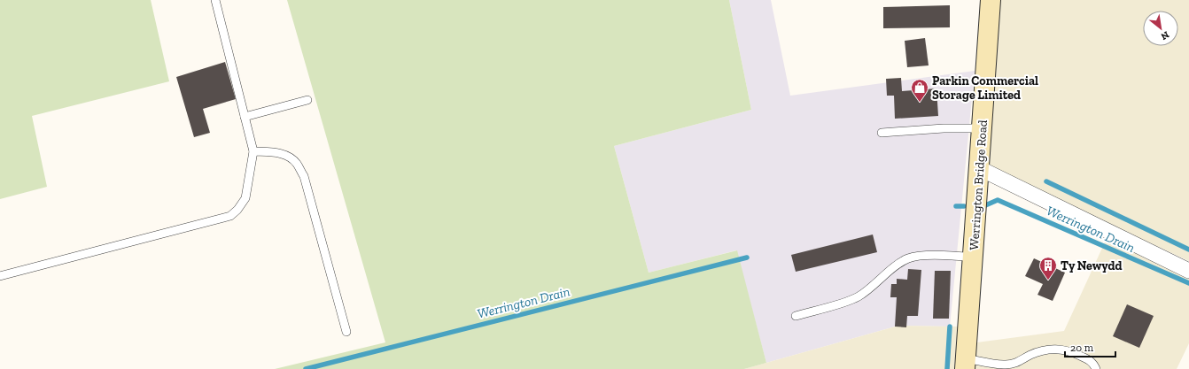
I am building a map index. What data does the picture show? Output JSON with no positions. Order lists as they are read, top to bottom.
{
  "streets": {
    "street": ["Werrington Bridge Road"]
  },
  "water": ["Werrington Drain"],
  "places": {
    "shop": ["Parkin Commercial Storage Limited"],
    "building": ["Ty Newydd"]
  },
  "scale_bar": "20 m",
  "north": "bottom right"
}
